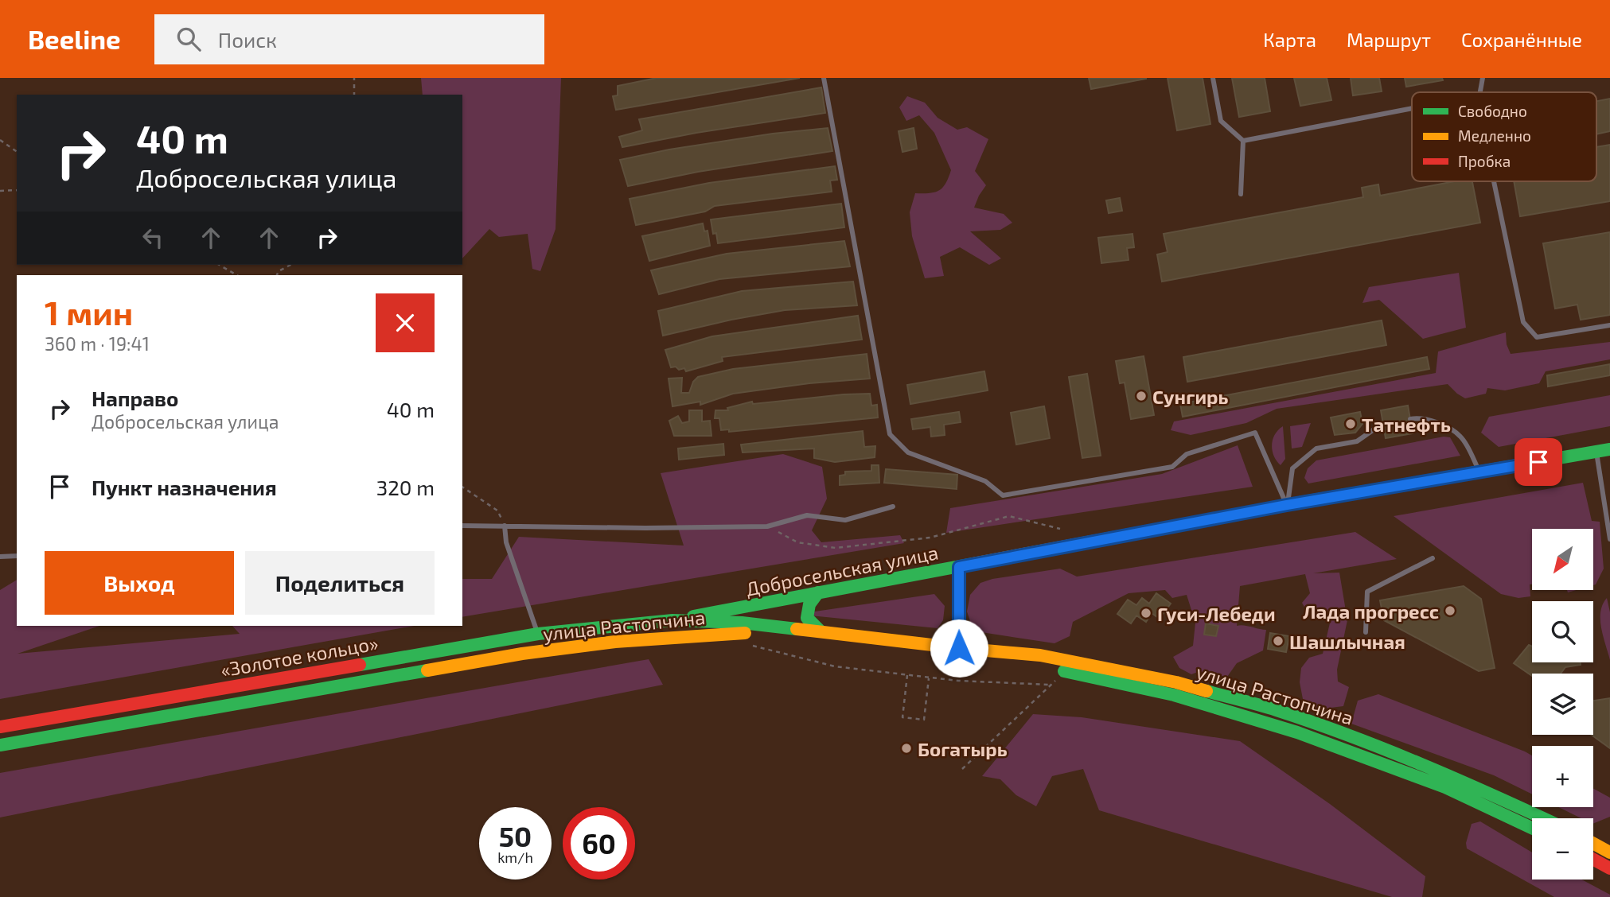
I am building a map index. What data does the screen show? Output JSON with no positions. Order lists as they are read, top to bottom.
{
  "streets": {
    "main road": ["Добросельская улица", "улица Растопчина", "«Золотое кольцо»"]
  },
  "crossings": [
    ["Добросельская улица", "улица Растопчина"],
    ["Добросельская улица", "«Золотое кольцо»"],
    ["улица Растопчина", "«Золотое кольцо»"]
  ],
  "places": [
    "Сунгирь",
    "Татнефть",
    "Лада прогресс",
    "Гуси-Лебеди",
    "Шашлычная",
    "Богатырь"
  ],
  "legend": ["Свободно", "Медленно", "Пробка"],
  "north": "bottom left",
  "page": {
    "header": "Beeline",
    "search": "Поиск",
    "nav": ["Карта", "Маршрут", "Сохранённые"],
    "turn": ["40 m", "Добросельская улица"],
    "heading": ["1 мин", "360 m · 19:41"],
    "list": [
      {
        "name": "Направо",
        "note": "Добросельская улица",
        "value": "40 m"
      },
      {
        "name": "Пункт назначения",
        "value": "320 m"
      }
    ],
    "map_buttons": ["+", "−"],
    "buttons": ["Выход", "Поделиться"],
    "speed": "50 km/h",
    "limit": "60"
  }
}
